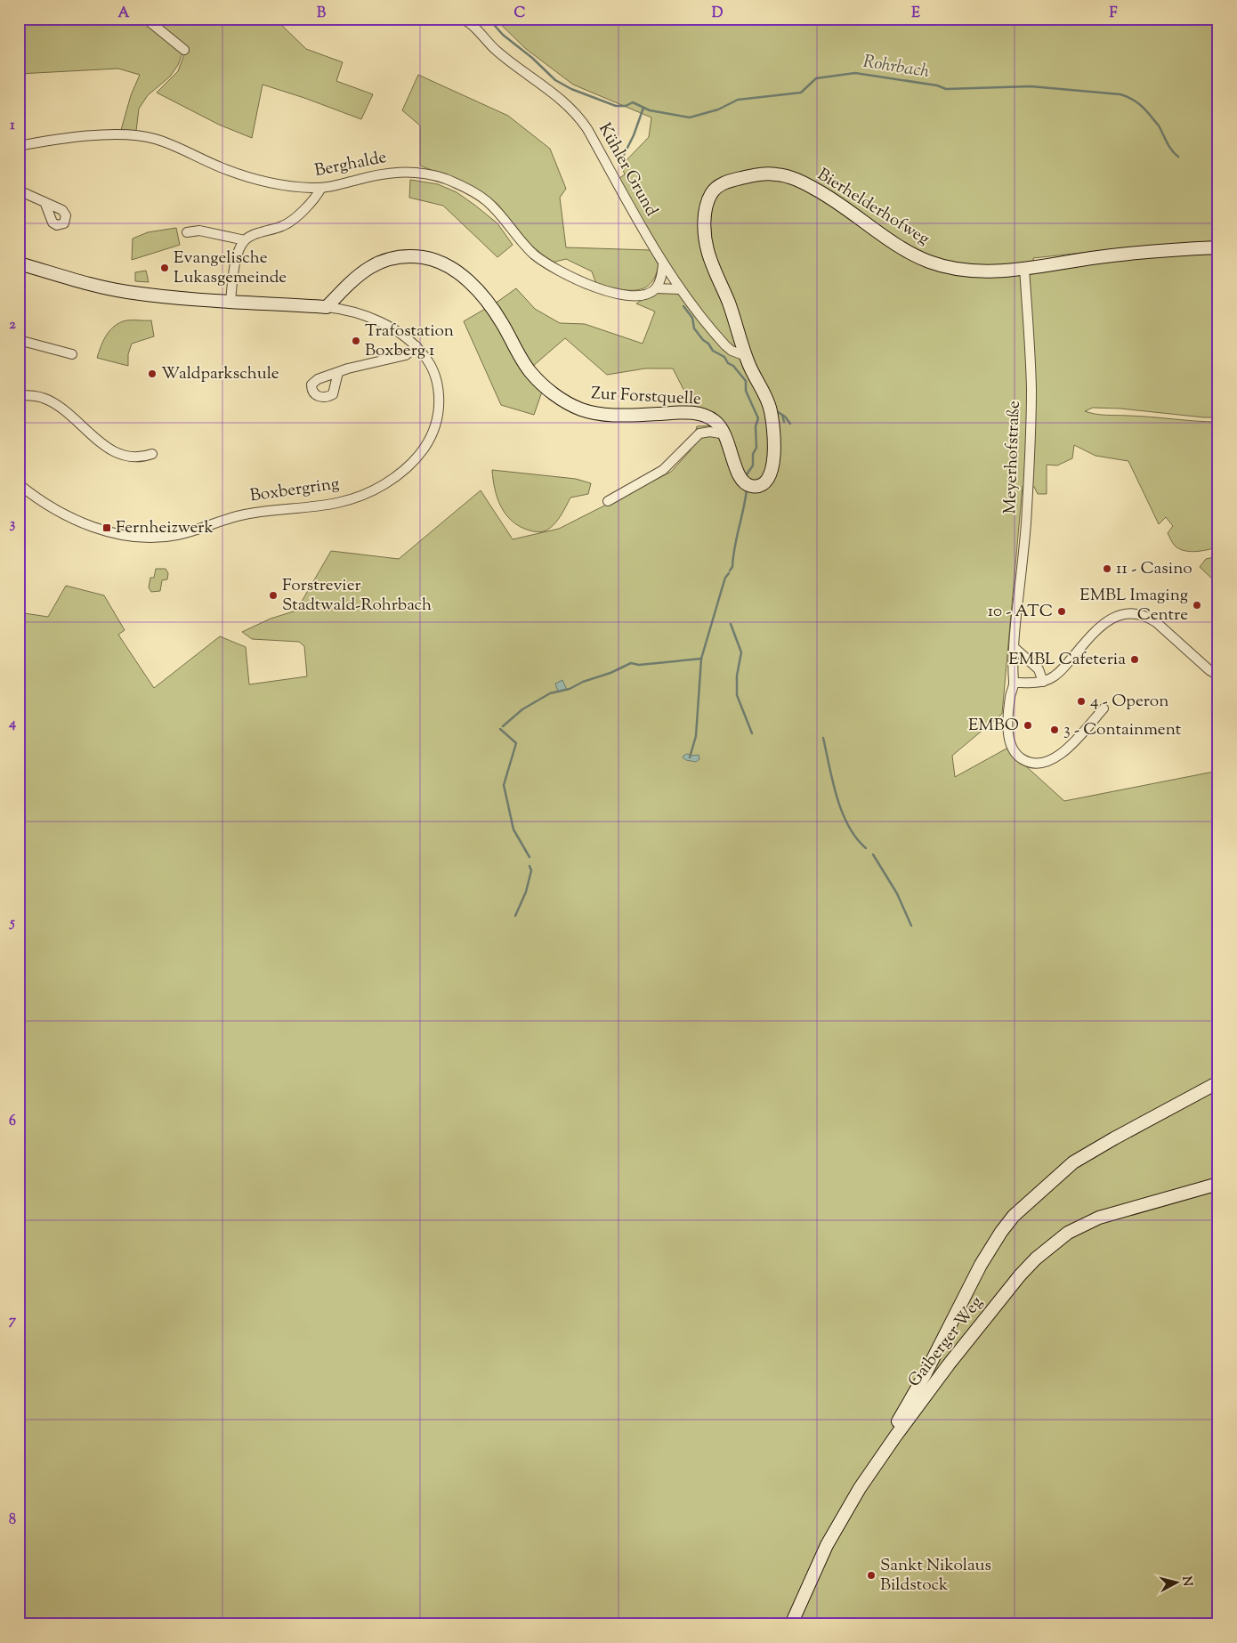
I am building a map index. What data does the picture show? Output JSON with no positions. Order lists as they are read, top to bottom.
{
  "streets": {
    "street": [
      "Berghalde",
      "Kühler Grund",
      "Bierhelderhofweg",
      "Zur Forstquelle",
      "Meyerhofstraße",
      "Boxbergring",
      "Gaiberger Weg"
    ]
  },
  "crossings": [
    ["Berghalde", "Kühler Grund"],
    ["Kühler Grund", "Bierhelderhofweg"],
    ["Kühler Grund", "Zur Forstquelle"],
    ["Bierhelderhofweg", "Zur Forstquelle"],
    ["Bierhelderhofweg", "Meyerhofstraße"],
    ["Zur Forstquelle", "Boxbergring"]
  ],
  "water": ["Rohrbach"],
  "places": {
    "other": [
      "Evangelische Lukasgemeinde",
      "Trafostation Boxberg 1",
      "Waldparkschule",
      "11 - Casino",
      "Forstrevier Stadtwald-Rohrbach",
      "EMBL Imaging Centre",
      "10 - ATC",
      "EMBL Cafeteria",
      "4 - Operon",
      "EMBO",
      "3 - Containment",
      "Sankt Nikolaus Bildstock"
    ],
    "transit": ["Fernheizwerk"]
  },
  "north": "right",
  "grid": {
    "columns": [
      "A",
      "B",
      "C",
      "D",
      "E",
      "F"
    ],
    "rows": [
      "1",
      "2",
      "3",
      "4",
      "5",
      "6",
      "7",
      "8"
    ]
  }
}
